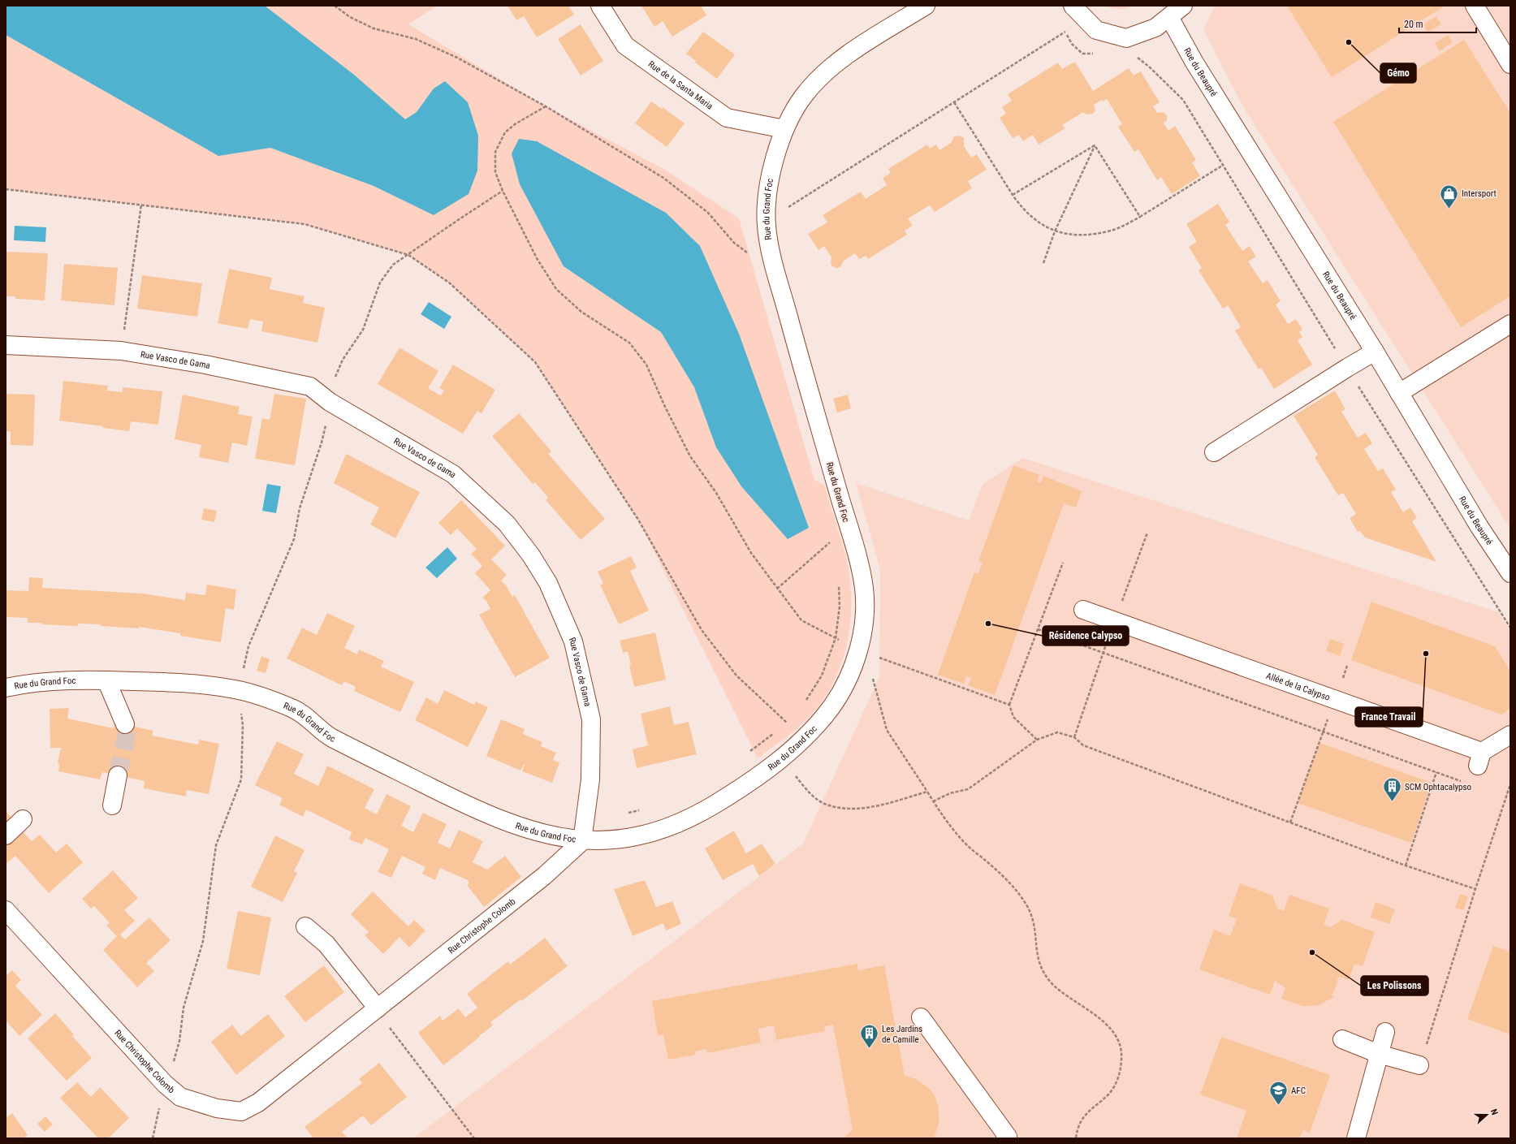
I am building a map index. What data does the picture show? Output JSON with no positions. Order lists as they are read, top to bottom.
{
  "streets": {
    "street": [
      "Rue du Beaupré",
      "Rue de la Santa Maria",
      "Rue du Grand Foc",
      "Rue Vasco de Gama",
      "Allée de la Calypso",
      "Rue Christophe Colomb"
    ]
  },
  "crossings": [
    ["Rue de la Santa Maria", "Rue du Grand Foc"],
    ["Rue du Grand Foc", "Rue Vasco de Gama"],
    ["Rue du Grand Foc", "Rue Christophe Colomb"],
    ["Rue Vasco de Gama", "Rue Christophe Colomb"]
  ],
  "places": {
    "other": [
      "Gémo",
      "Résidence Calypso",
      "France Travail",
      "Les Polissons"
    ],
    "shop": ["Intersport"],
    "building": ["SCM Ophtacalypso", "Les Jardins de Camille"],
    "school or university": ["AFC"]
  },
  "scale_bar": "20 m",
  "north": "right"
}
